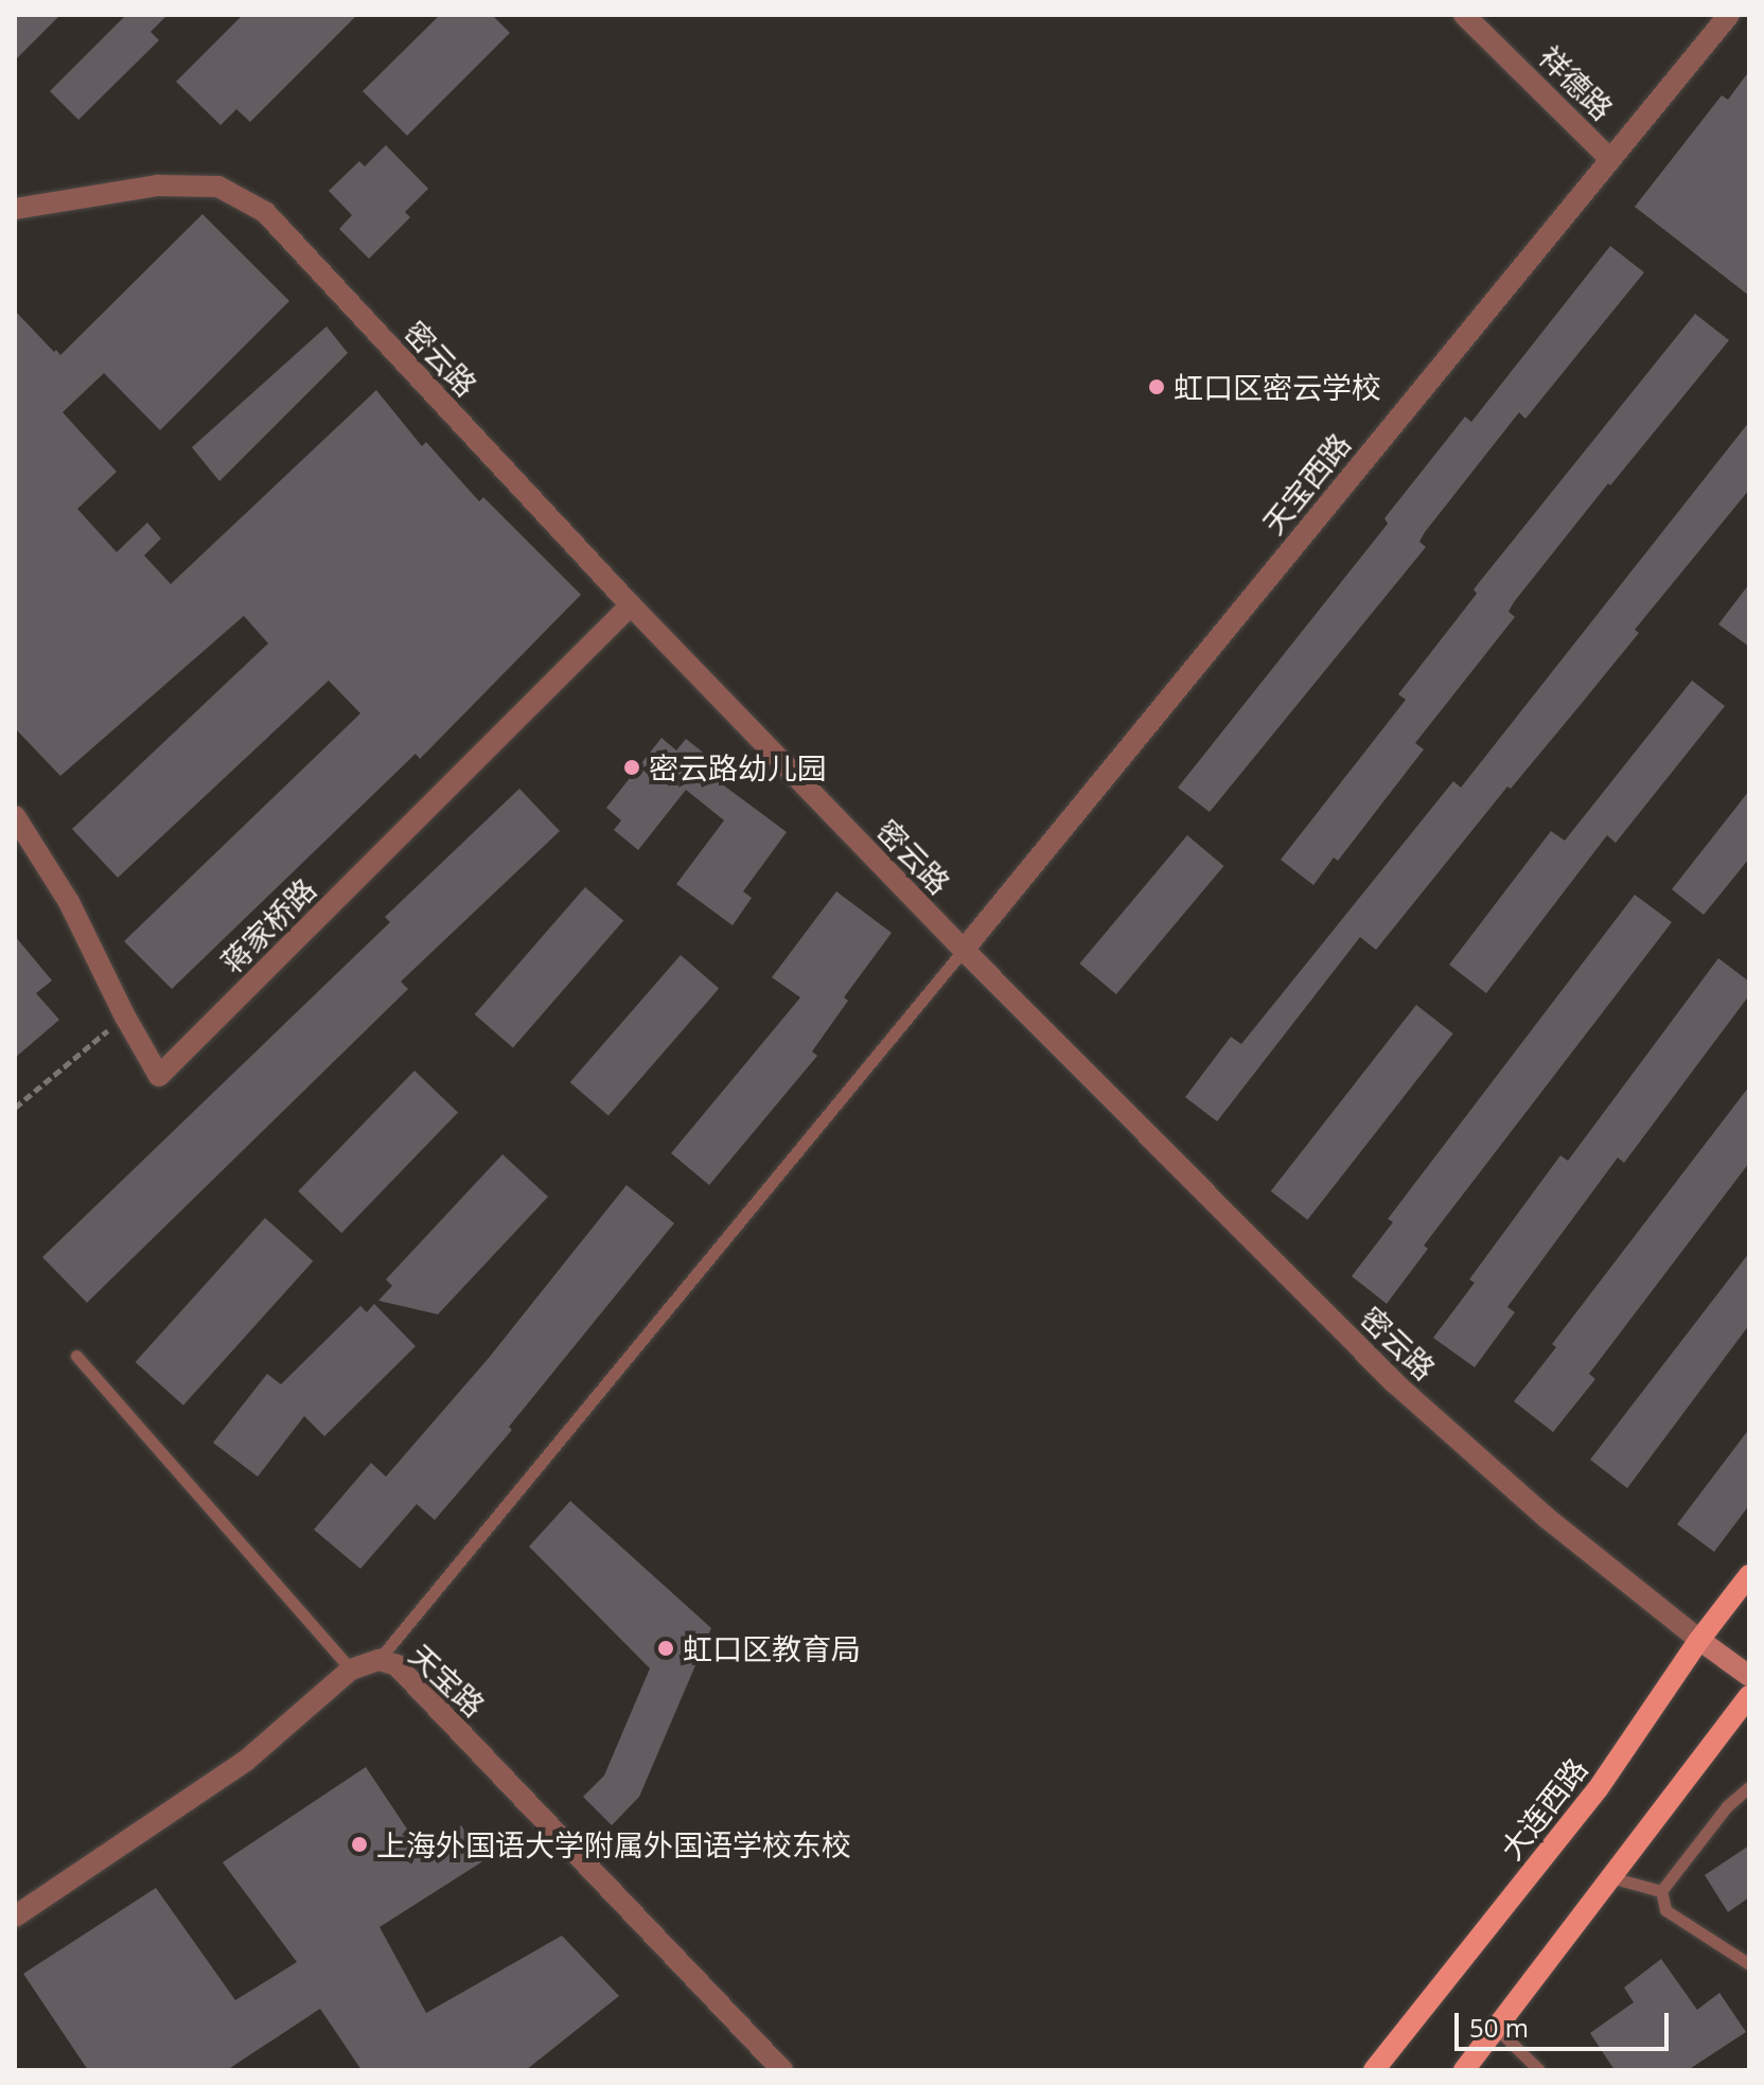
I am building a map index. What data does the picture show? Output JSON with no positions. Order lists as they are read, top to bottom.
{
  "streets": {
    "main road": ["大连西路"],
    "street": [
      "祥德路",
      "密云路",
      "天宝西路",
      "蒋家桥路",
      "天宝路"
    ]
  },
  "crossings": [
    ["祥德路", "天宝西路"],
    ["密云路", "天宝西路"],
    ["密云路", "蒋家桥路"],
    ["密云路", "大连西路"]
  ],
  "places": [
    "虹口区密云学校",
    "密云路幼儿园",
    "虹口区教育局",
    "上海外国语大学附属外国语学校东校"
  ],
  "scale_bar": "50 m"
}
